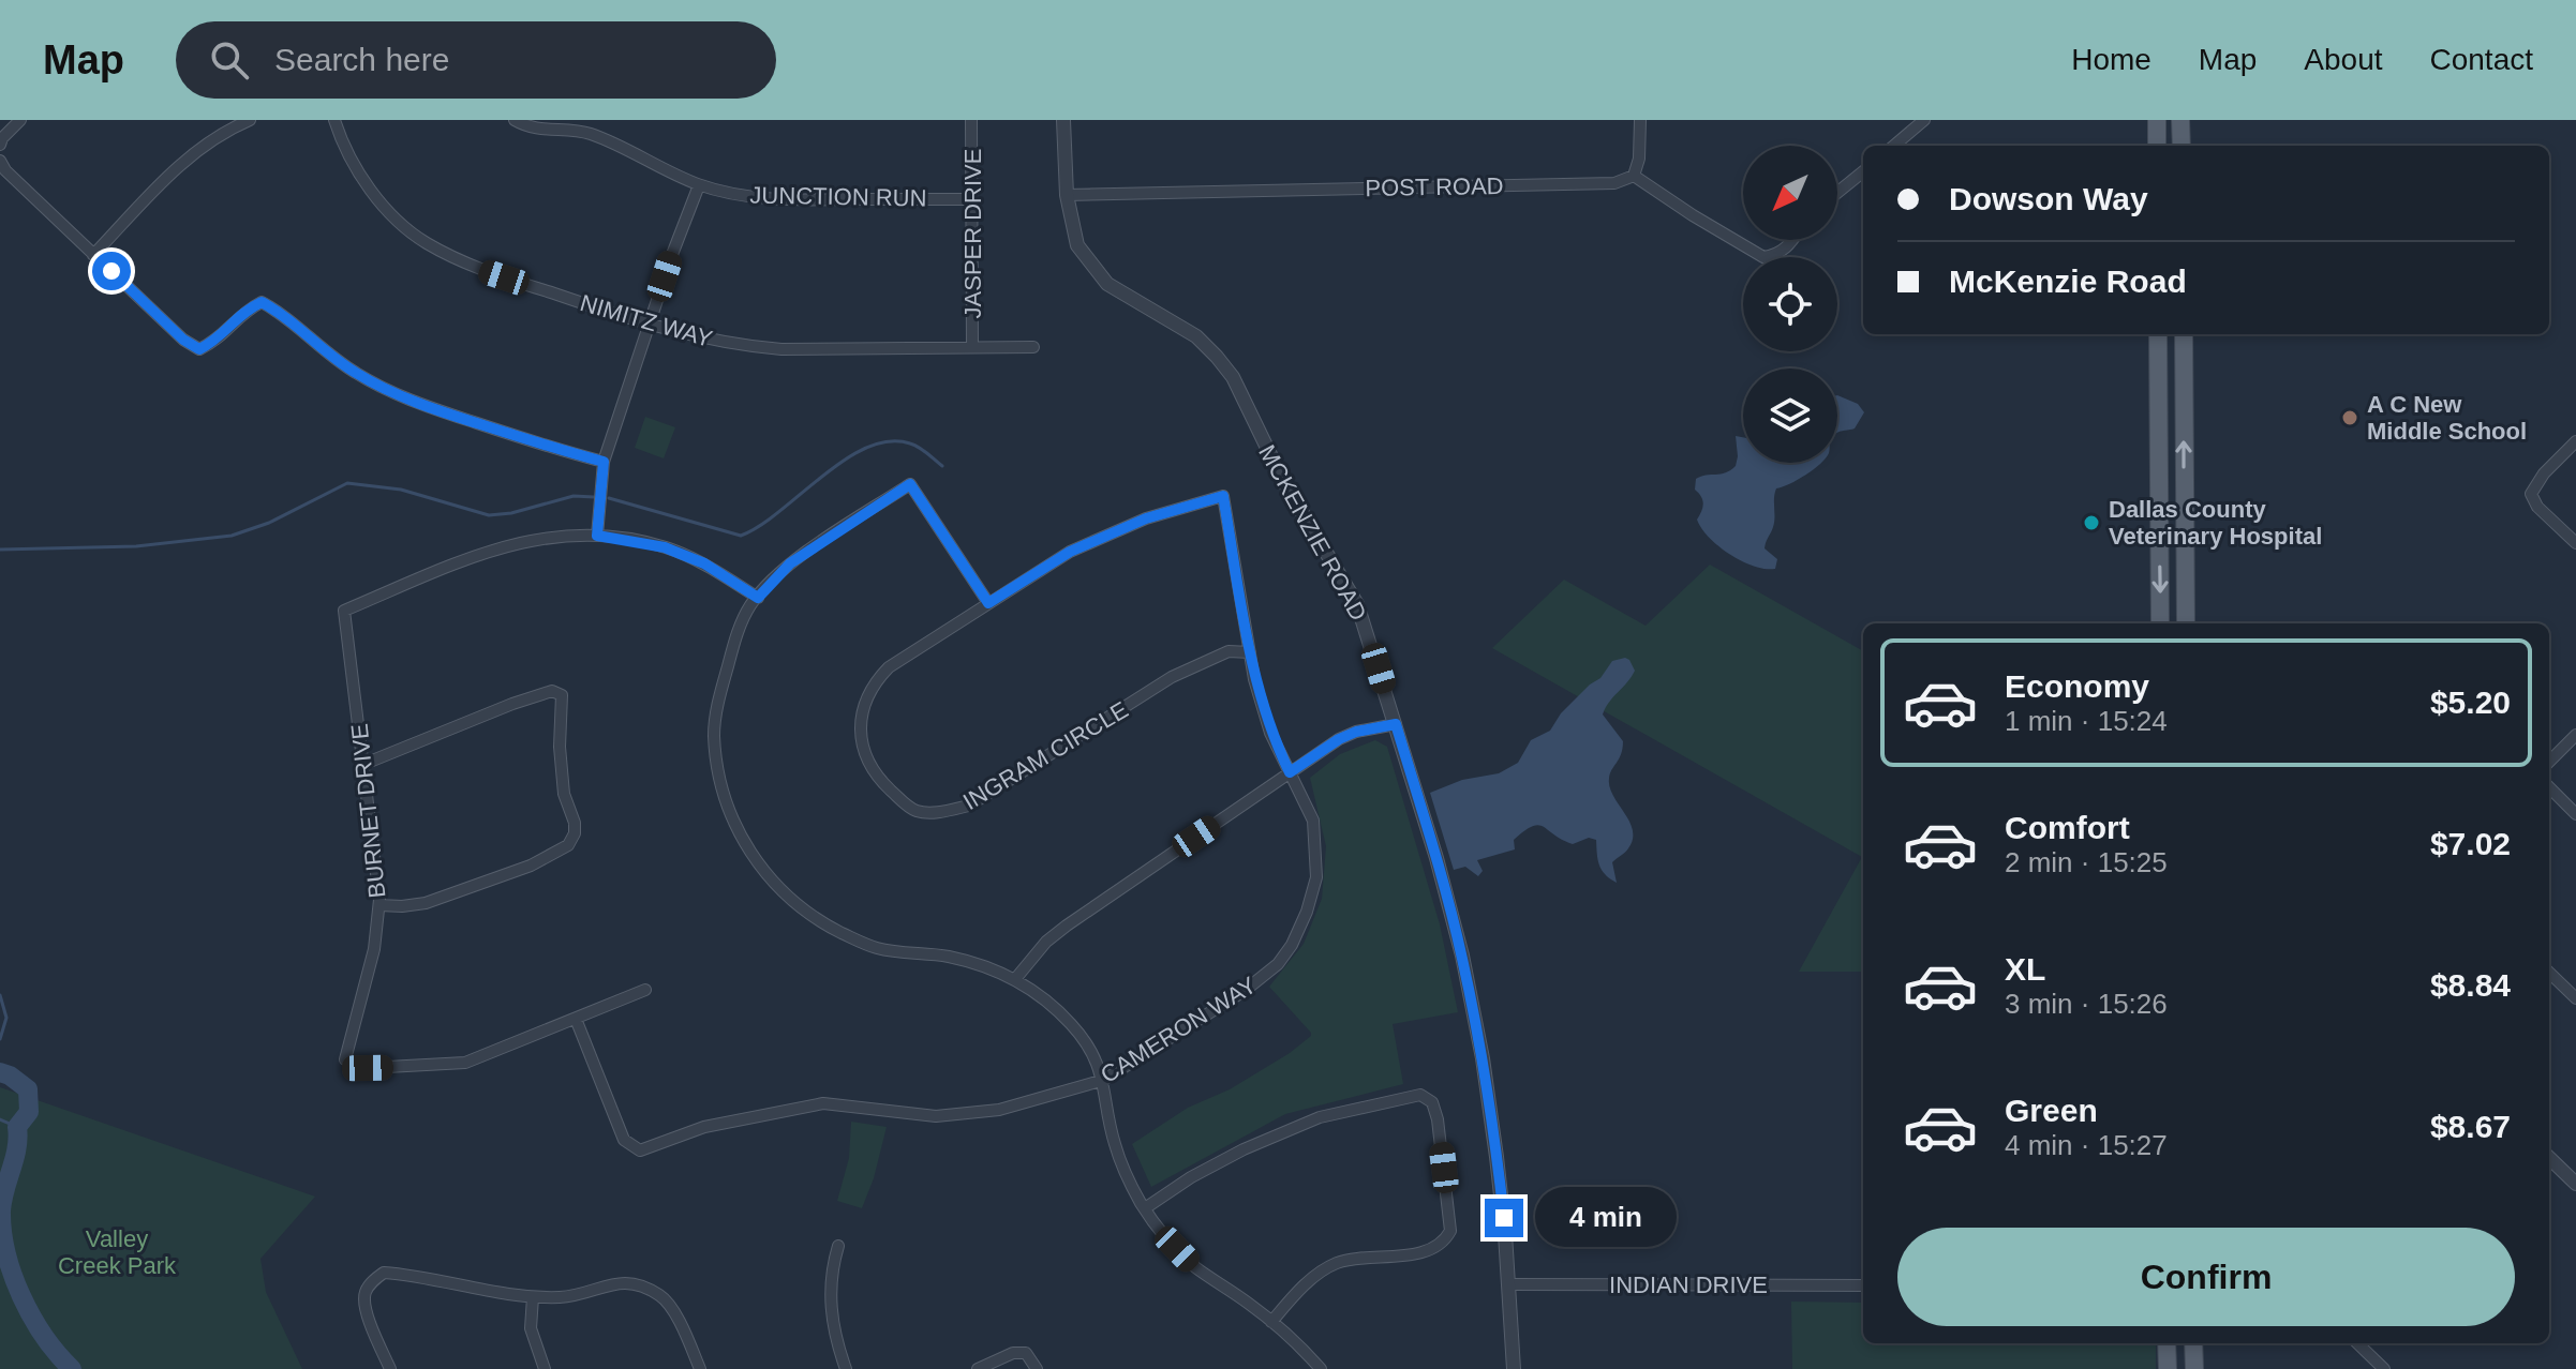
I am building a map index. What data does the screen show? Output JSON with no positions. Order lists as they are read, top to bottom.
{
  "streets": {
    "street": [
      "POST ROAD",
      "JUNCTION RUN",
      "JASPER DRIVE",
      "NIMITZ WAY",
      "MCKENZIE ROAD",
      "INGRAM CIRCLE",
      "BURNET DRIVE",
      "CAMERON WAY",
      "INDIAN DRIVE"
    ]
  },
  "crossings": [
    ["POST ROAD", "MCKENZIE ROAD"],
    ["JUNCTION RUN", "JASPER DRIVE"],
    ["JASPER DRIVE", "NIMITZ WAY"],
    ["MCKENZIE ROAD", "INDIAN DRIVE"],
    ["INGRAM CIRCLE", "CAMERON WAY"],
    ["BURNET DRIVE", "CAMERON WAY"]
  ],
  "parks": ["Valley Creek Park"],
  "places": ["A C New Middle School", "Dallas County Veterinary Hospital"],
  "north": "bottom left",
  "page": {
    "header": "Map",
    "search": "Search here",
    "nav": [
      "Home",
      "Map",
      "About",
      "Contact"
    ],
    "banner": ["Dowson Way", "McKenzie Road"],
    "list": [
      {
        "name": "Economy",
        "note": "1 min · 15:24",
        "value": "$5.20"
      },
      {
        "name": "Comfort",
        "note": "2 min · 15:25",
        "value": "$7.02"
      },
      {
        "name": "XL",
        "note": "3 min · 15:26",
        "value": "$8.84"
      },
      {
        "name": "Green",
        "note": "4 min · 15:27",
        "value": "$8.67"
      }
    ],
    "bubble": "4 min",
    "buttons": "Confirm"
  }
}
